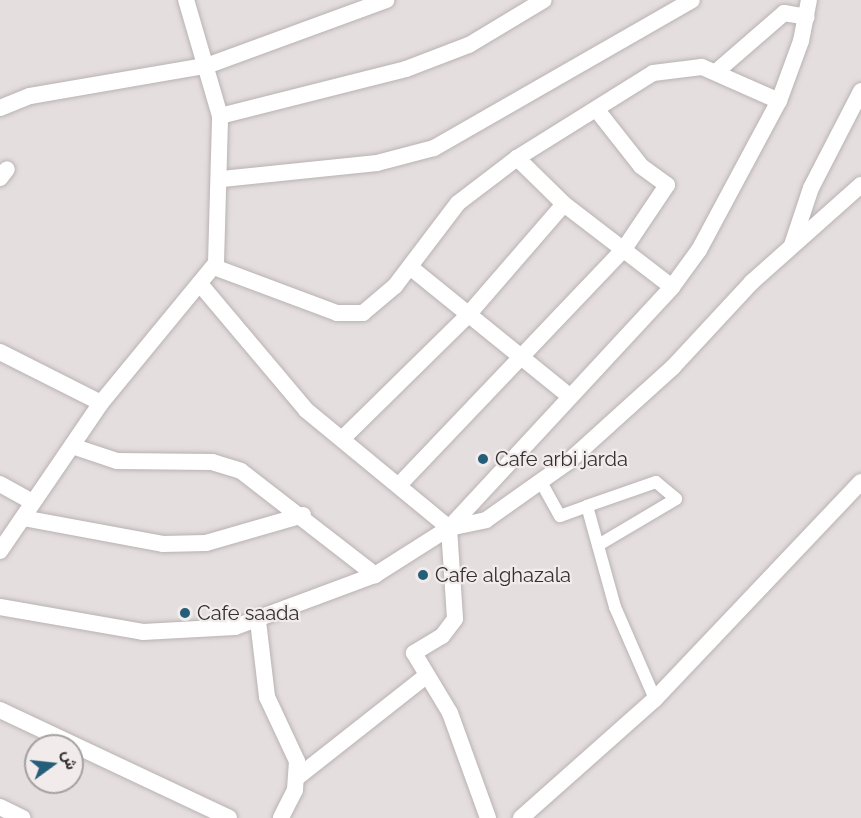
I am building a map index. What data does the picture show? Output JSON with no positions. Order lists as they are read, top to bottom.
{
  "places": ["Cafe arbi jarda", "Cafe alghazala", "Cafe saada"],
  "north": "right"
}
